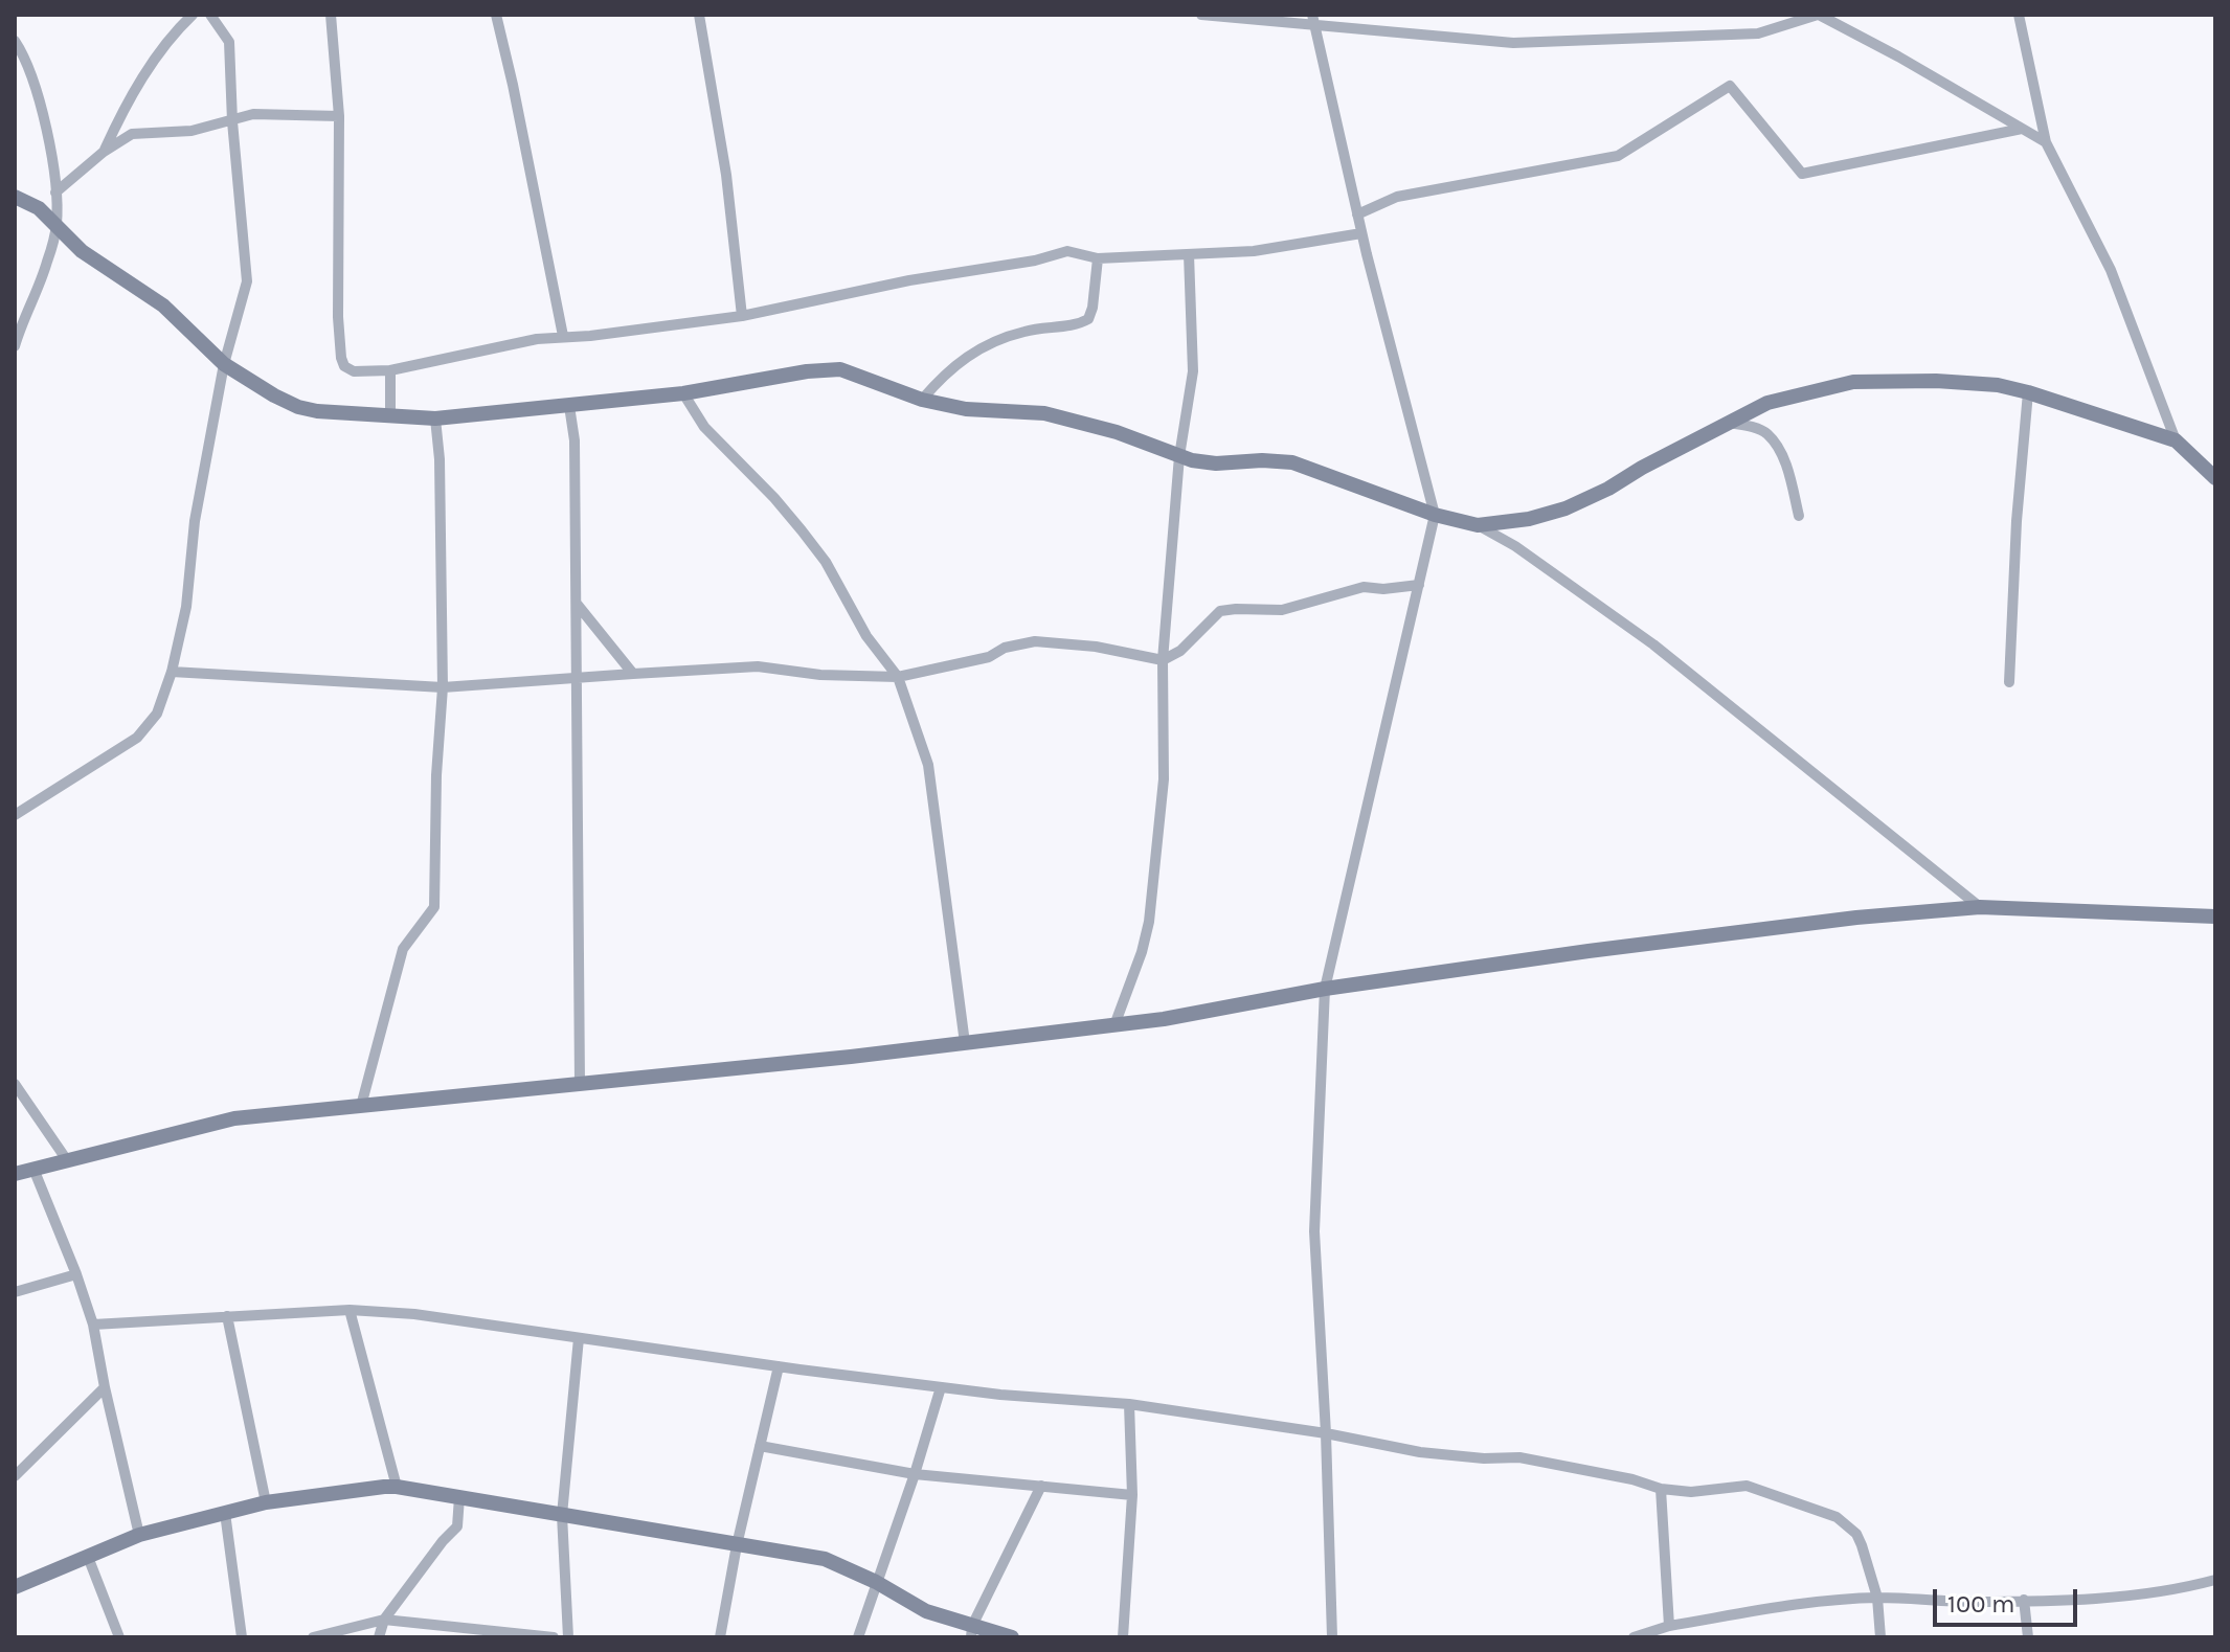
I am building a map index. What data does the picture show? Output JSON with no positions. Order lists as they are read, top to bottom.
{
  "scale_bar": "100 m"
}
